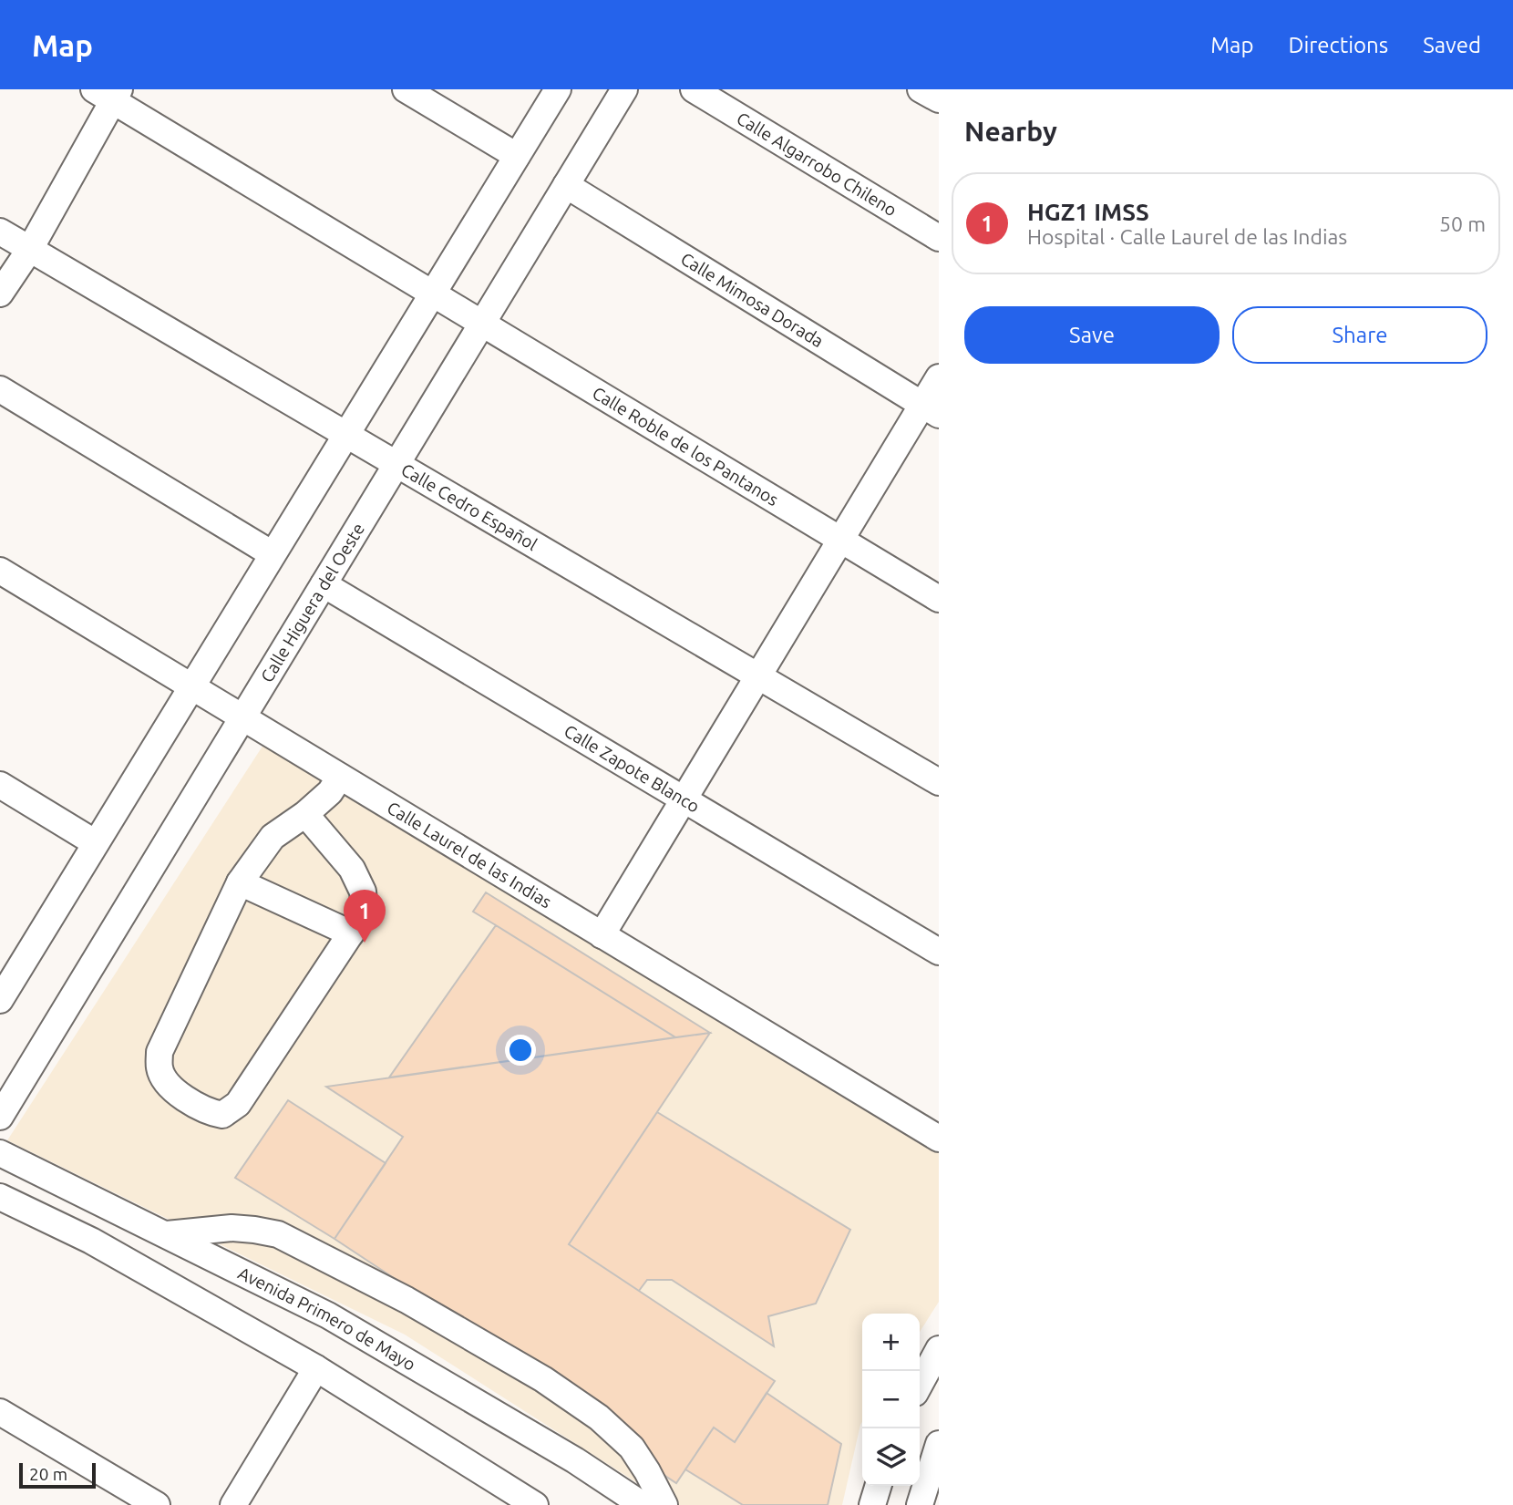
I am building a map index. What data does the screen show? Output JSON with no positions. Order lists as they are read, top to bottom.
{
  "streets": {
    "street": [
      "Calle Algarrobo Chileno",
      "Calle Mimosa Dorada",
      "Calle Roble de los Pantanos",
      "Calle Cedro Español",
      "Calle Higuera del Oeste",
      "Calle Zapote Blanco",
      "Calle Laurel de las Indias",
      "Avenida Primero de Mayo"
    ]
  },
  "crossings": [
    ["Calle Mimosa Dorada", "Calle Higuera del Oeste"],
    ["Calle Roble de los Pantanos", "Calle Higuera del Oeste"],
    ["Calle Cedro Español", "Calle Higuera del Oeste"],
    ["Calle Higuera del Oeste", "Calle Zapote Blanco"],
    ["Calle Higuera del Oeste", "Calle Laurel de las Indias"]
  ],
  "scale_bar": "20 m",
  "page": {
    "header": "Map",
    "nav": ["Map", "Directions", "Saved"],
    "heading": "Nearby",
    "list": [
      {
        "mark": "1",
        "name": "HGZ1 IMSS",
        "note": "Hospital · Calle Laurel de las Indias",
        "value": "50 m"
      }
    ],
    "buttons": ["Save", "Share"],
    "pins": "1",
    "map_buttons": ["+", "−"],
    "scale": "20 m"
  }
}
